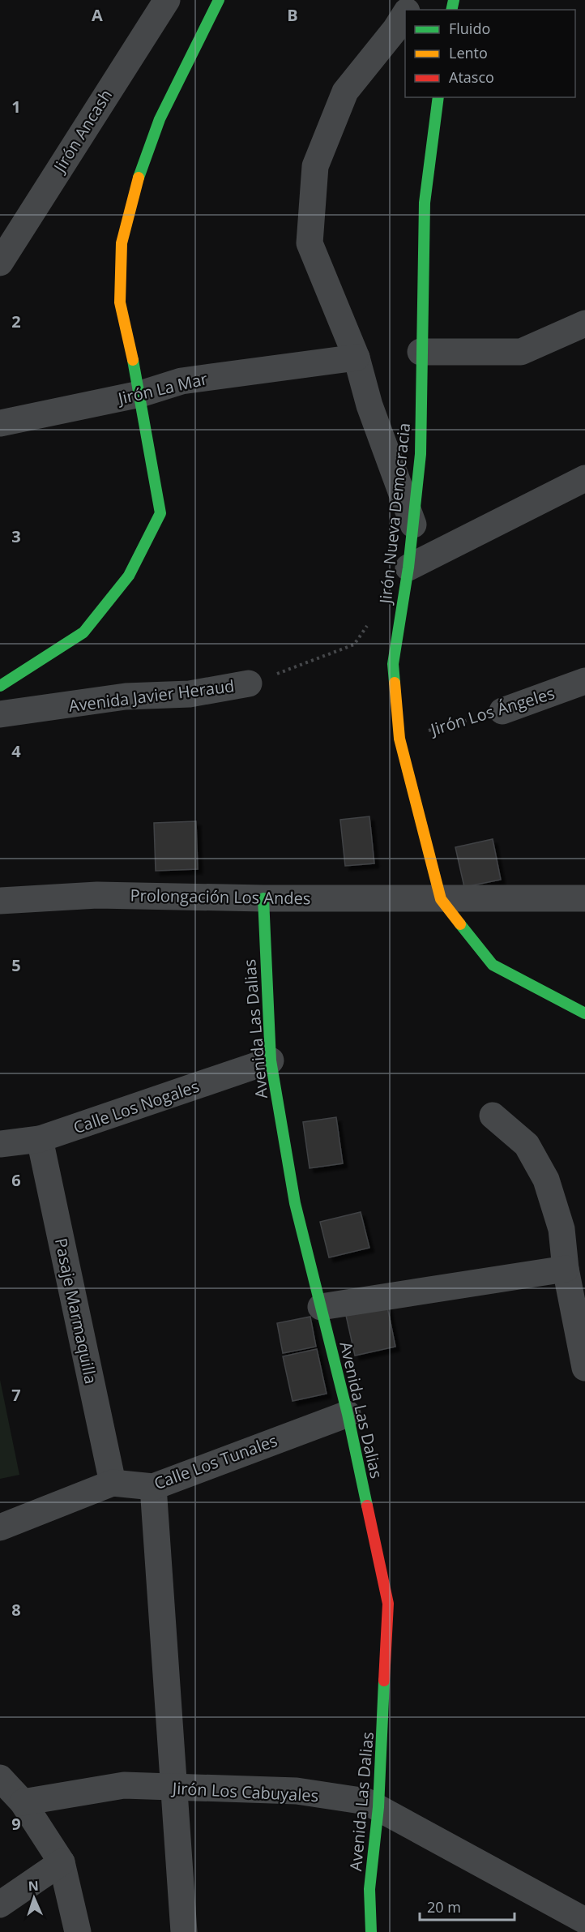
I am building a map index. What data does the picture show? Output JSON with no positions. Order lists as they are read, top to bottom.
{
  "streets": {
    "street": [
      "Jirón Ancash",
      "Jirón La Mar",
      "Jirón Nueva Democracia",
      "Avenida Javier Heraud",
      "Jirón Los Ángeles",
      "Prolongación Los Andes",
      "Avenida Las Dalias",
      "Calle Los Nogales",
      "Pasaje Marmaquilla",
      "Calle Los Tunales",
      "Jirón Los Cabuyales"
    ]
  },
  "crossings": [
    ["Jirón Nueva Democracia", "Jirón Los Ángeles"],
    ["Jirón Nueva Democracia", "Prolongación Los Andes"],
    ["Prolongación Los Andes", "Avenida Las Dalias"],
    ["Avenida Las Dalias", "Calle Los Nogales"],
    ["Avenida Las Dalias", "Calle Los Tunales"],
    ["Avenida Las Dalias", "Jirón Los Cabuyales"],
    ["Calle Los Nogales", "Pasaje Marmaquilla"],
    ["Pasaje Marmaquilla", "Calle Los Tunales"]
  ],
  "legend": ["Fluido", "Lento", "Atasco"],
  "scale_bar": "20 m",
  "north": "top",
  "grid": {
    "columns": ["A", "B"],
    "rows": [
      "1",
      "2",
      "3",
      "4",
      "5",
      "6",
      "7",
      "8",
      "9"
    ]
  }
}
